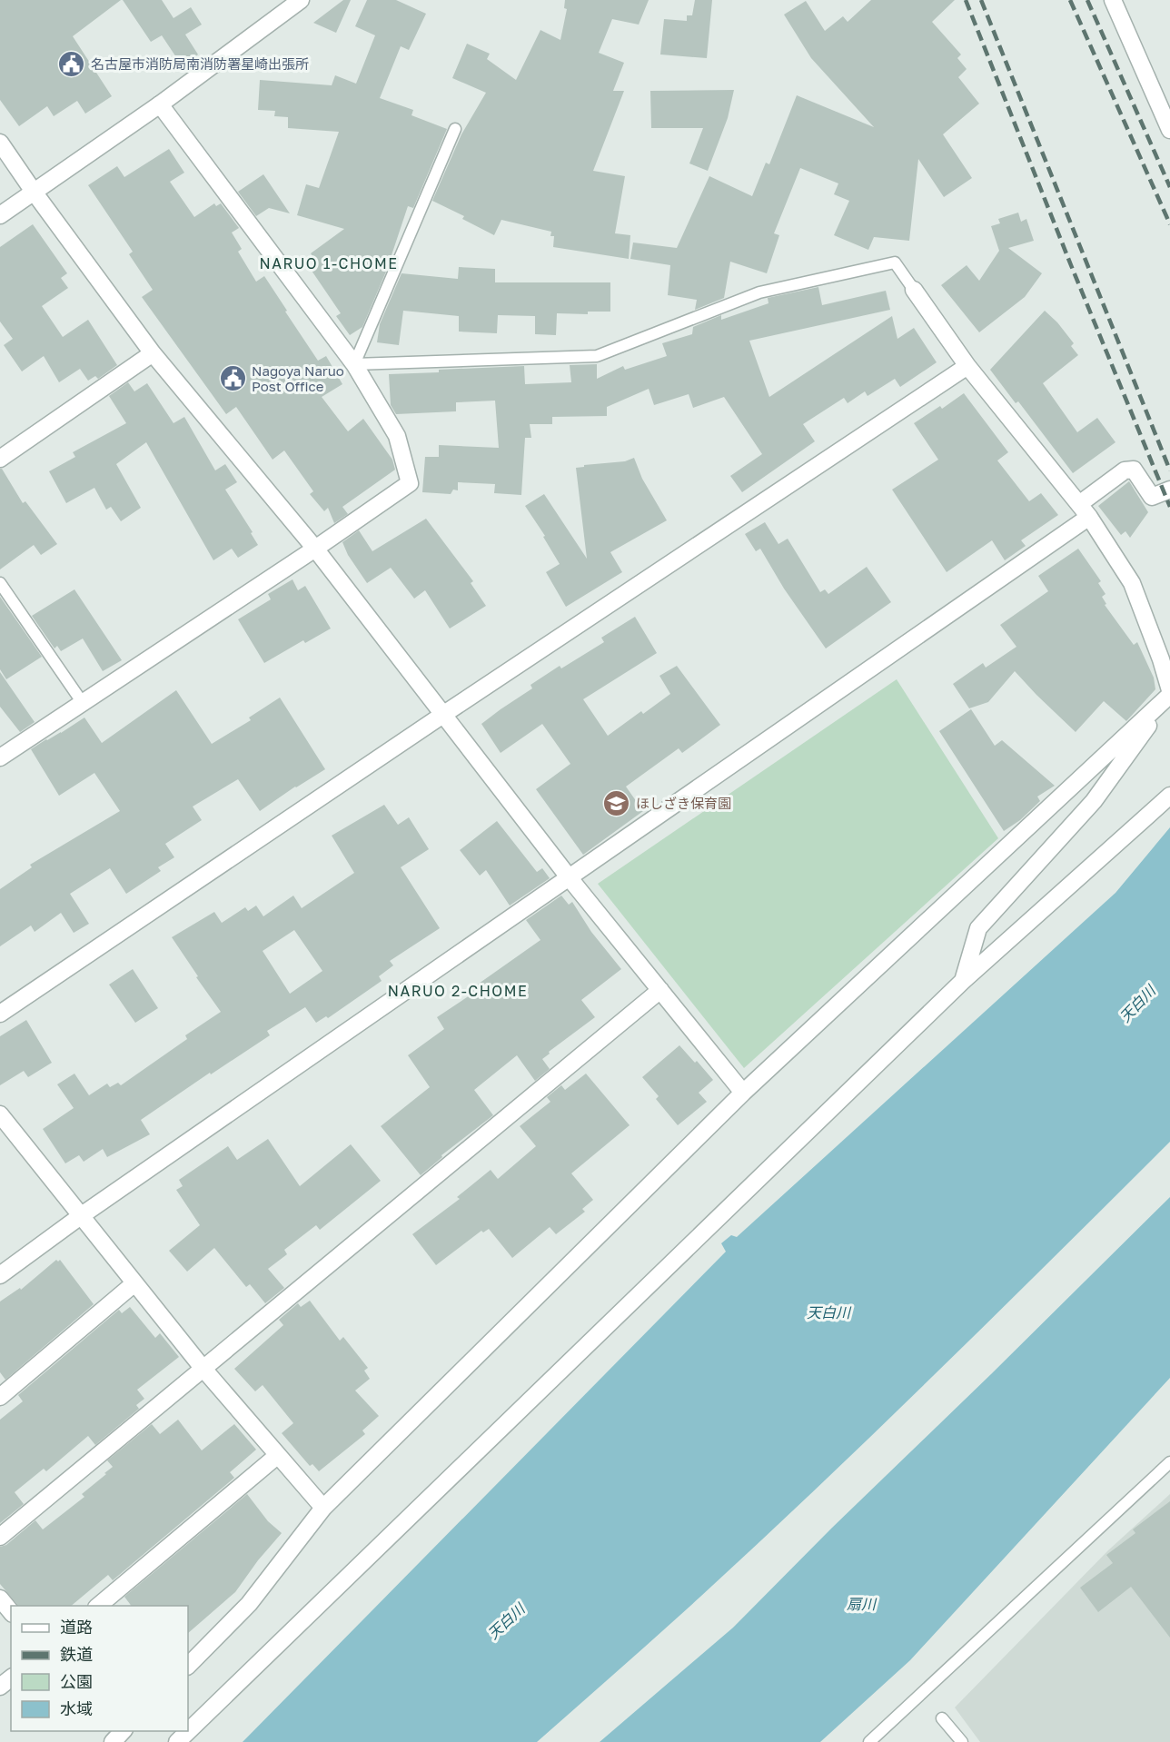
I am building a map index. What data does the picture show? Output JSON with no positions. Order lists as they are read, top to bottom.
{
  "districts": ["NARUO 1-CHOME", "NARUO 2-CHOME"],
  "water": ["天白川", "扇川"],
  "places": {
    "public building": ["名古屋市消防局南消防署星崎出張所", "Nagoya Naruo Post Office"],
    "school or university": ["ほしざき保育園"]
  },
  "legend": [
    "道路",
    "鉄道",
    "公園",
    "水域"
  ]
}
